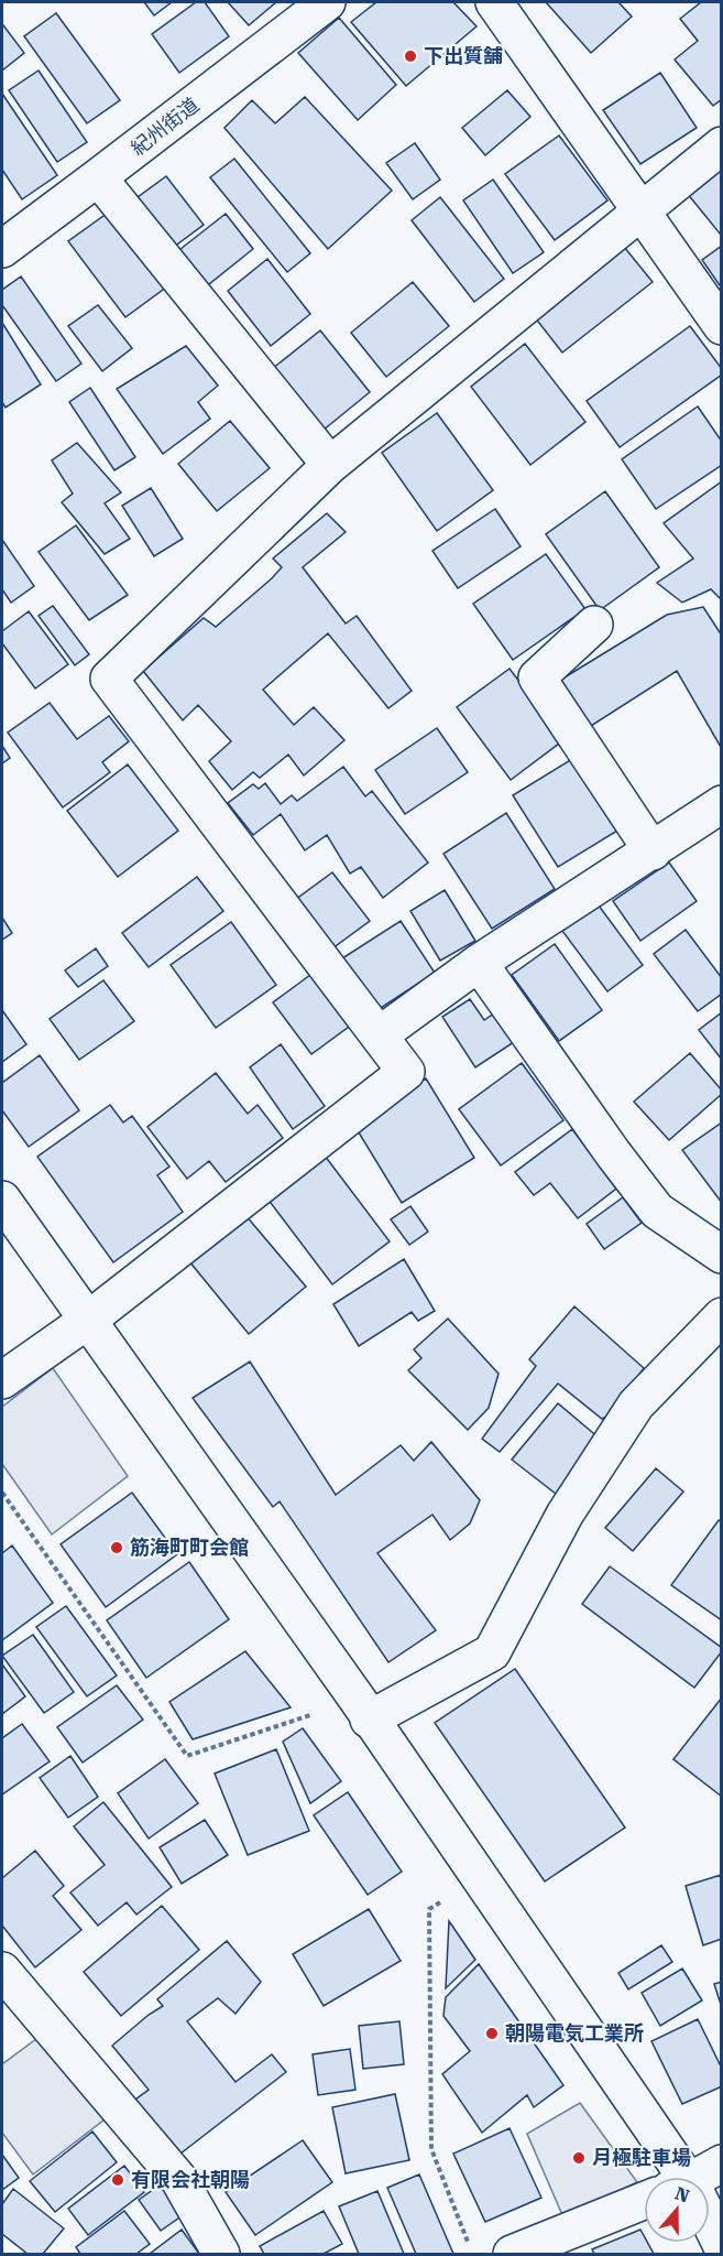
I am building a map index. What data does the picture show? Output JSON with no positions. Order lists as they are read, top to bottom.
{
  "streets": {
    "street": ["紀州街道"]
  },
  "places": [
    "下出質舗",
    "筋海町町会館",
    "朝陽電気工業所",
    "月極駐車場",
    "有限会社朝陽"
  ],
  "north": "top"
}
